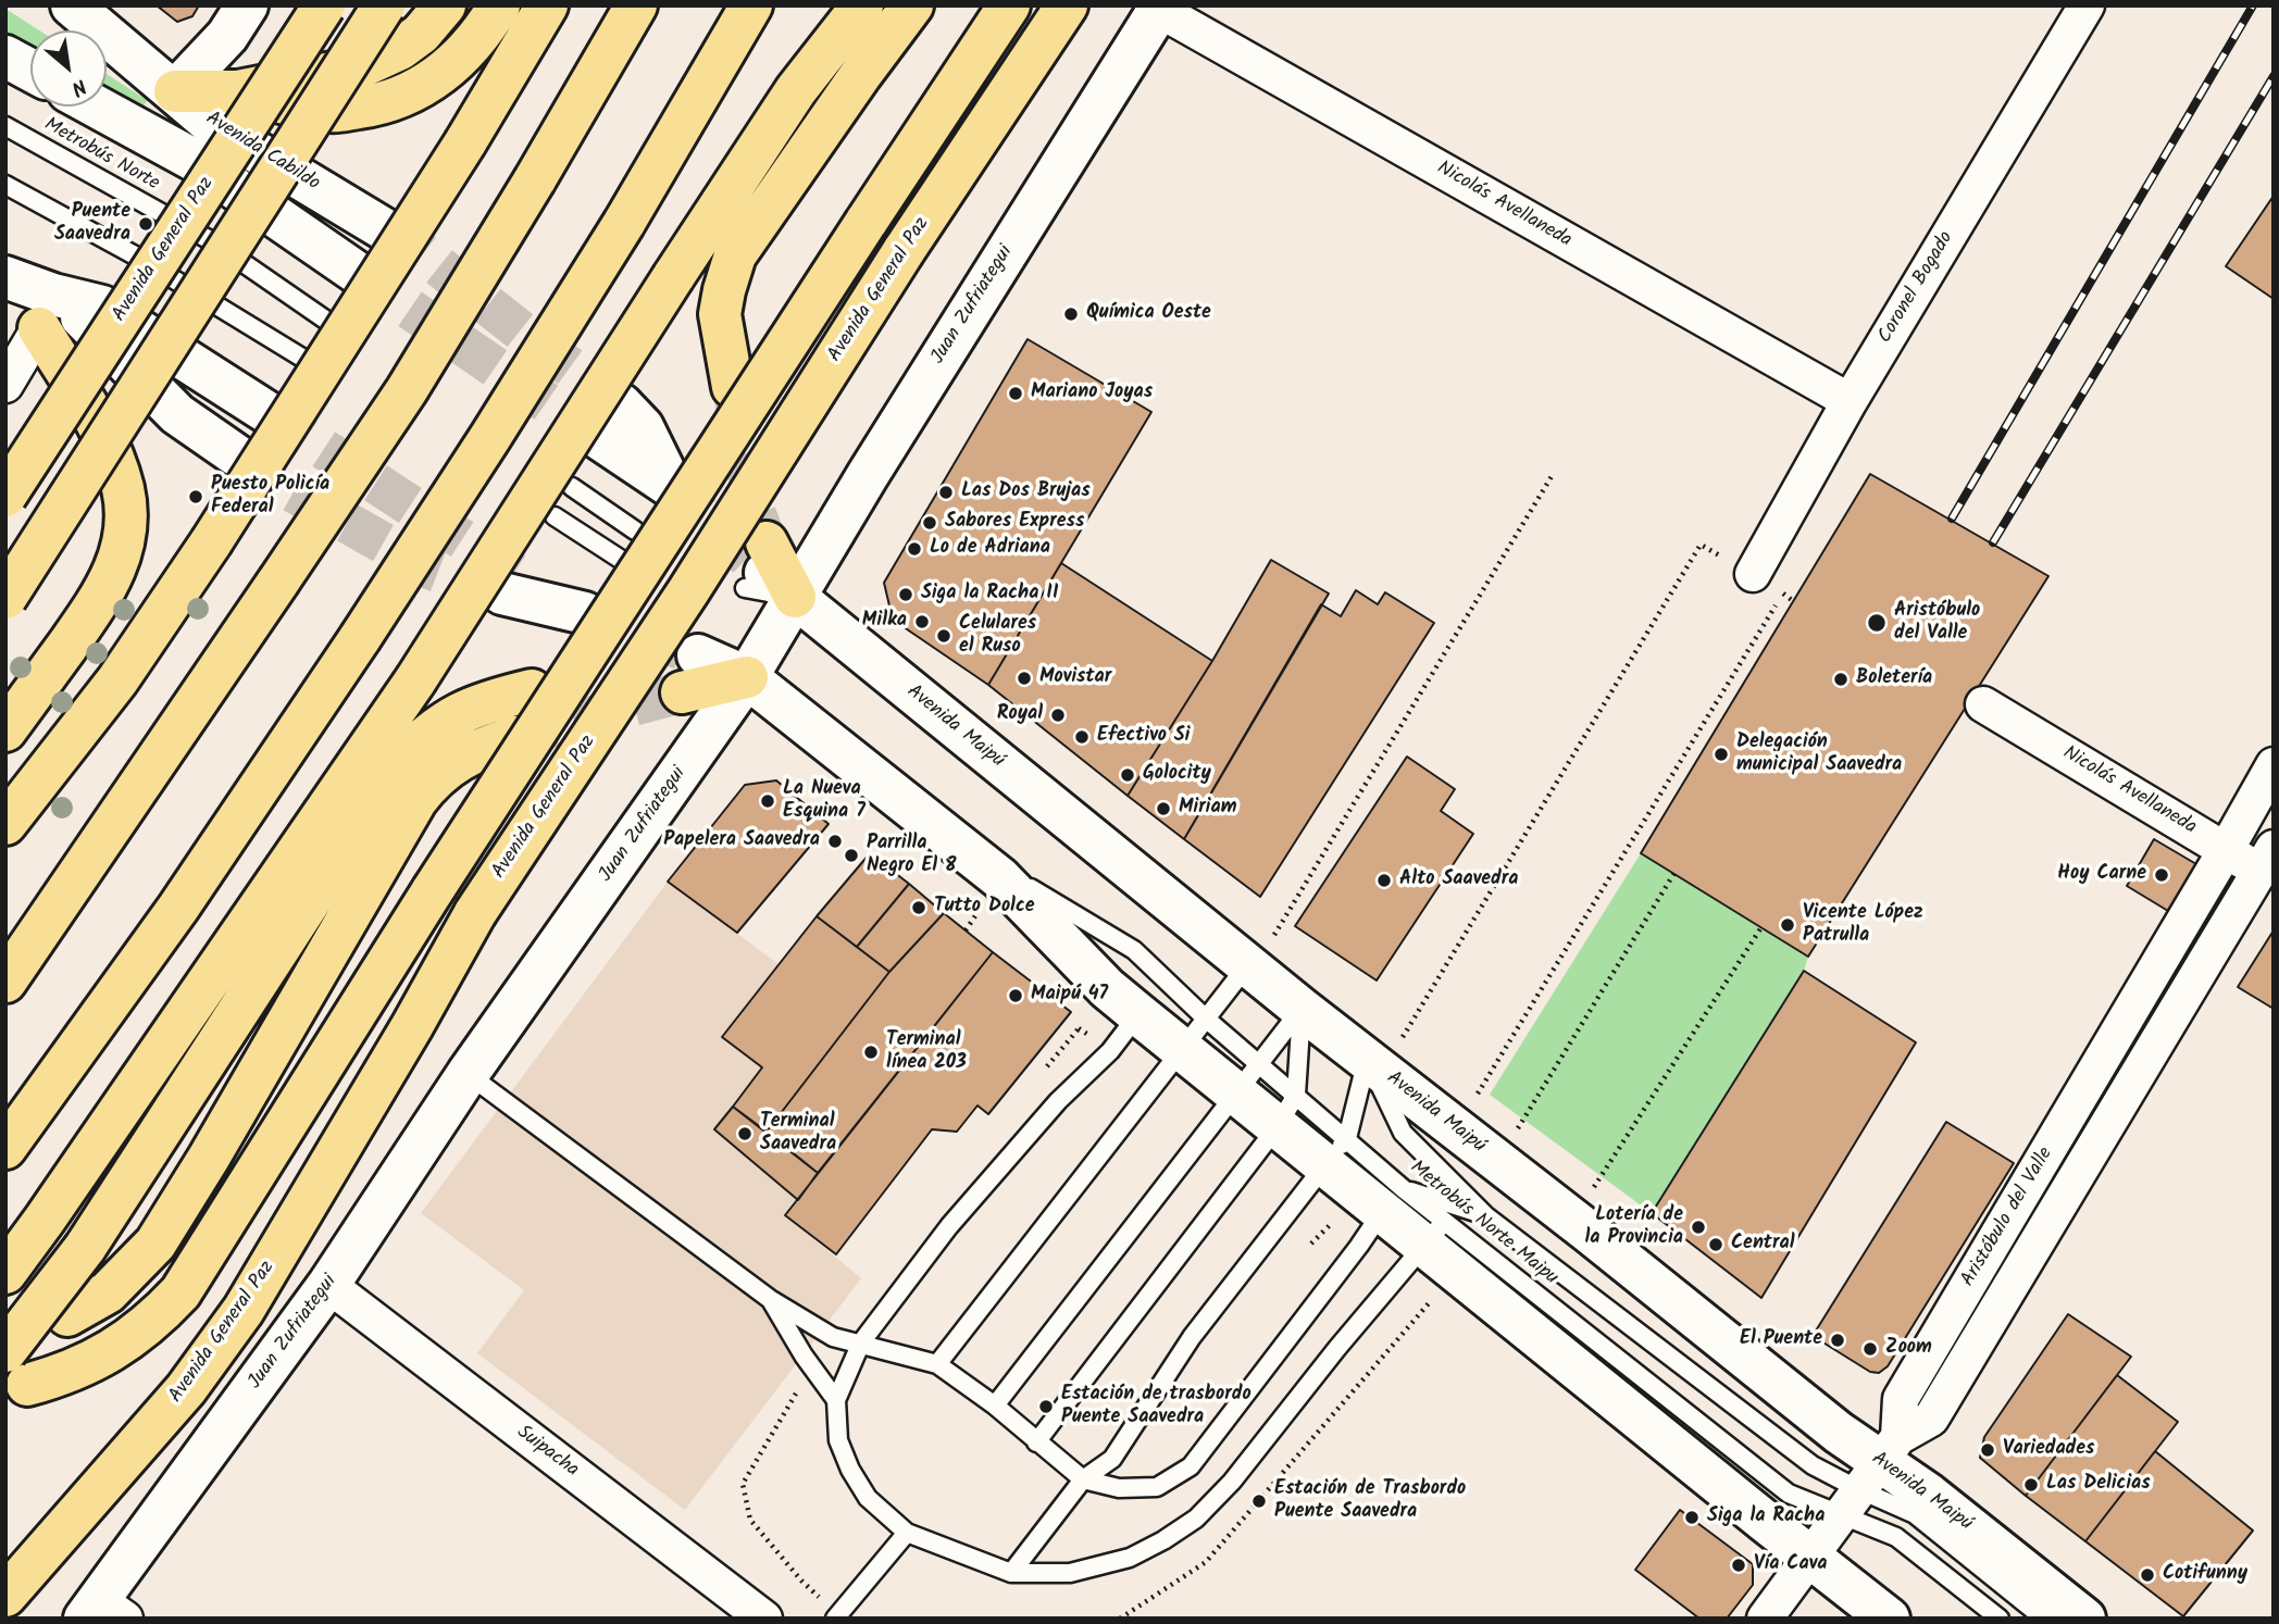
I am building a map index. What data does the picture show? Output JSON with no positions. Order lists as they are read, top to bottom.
{
  "streets": {
    "highway": ["Avenida General Paz"],
    "main road": ["Avenida Cabildo", "Juan Zufriategui", "Avenida Maipú"],
    "street": [
      "Nicolás Avellaneda",
      "Coronel Bogado",
      "Aristóbulo del Valle",
      "Suipacha"
    ],
    "lane": ["Metrobús Norte", "Metrobús Norte Maipu"]
  },
  "crossings": [
    ["Nicolás Avellaneda", "Coronel Bogado"],
    ["Nicolás Avellaneda", "Juan Zufriategui"],
    ["Nicolás Avellaneda", "Aristóbulo del Valle"],
    ["Juan Zufriategui", "Avenida Maipú"],
    ["Juan Zufriategui", "Suipacha"],
    ["Avenida Maipú", "Aristóbulo del Valle"],
    ["Avenida Maipú", "Metrobús Norte Maipu"],
    ["Aristóbulo del Valle", "Metrobús Norte Maipu"]
  ],
  "places": [
    "Puente Saavedra",
    "Química Oeste",
    "Mariano Joyas",
    "Las Dos Brujas",
    "Puesto Policía Federal",
    "Sabores Express",
    "Lo de Adriana",
    "Siga la Racha II",
    "Milka",
    "Aristóbulo del Valle",
    "Celulares el Ruso",
    "Movistar",
    "Boletería",
    "Royal",
    "Efectivo Si",
    "Delegación municipal Saavedra",
    "Golocity",
    "La Nueva Esquina 7",
    "Miriam",
    "Papelera Saavedra",
    "Parrilla Negro El 8",
    "Hoy Carne",
    "Alto Saavedra",
    "Tutto Dolce",
    "Vicente López Patrulla",
    "Maipú 47",
    "Terminal línea 203",
    "Terminal Saavedra",
    "Lotería de la Provincia",
    "Central",
    "El Puente",
    "Zoom",
    "Estación de trasbordo Puente Saavedra",
    "Variedades",
    "Las Delicias",
    "Estación de Trasbordo Puente Saavedra",
    "Siga la Racha",
    "Vía Cava",
    "Cotifunny"
  ],
  "north": "bottom right"
}
